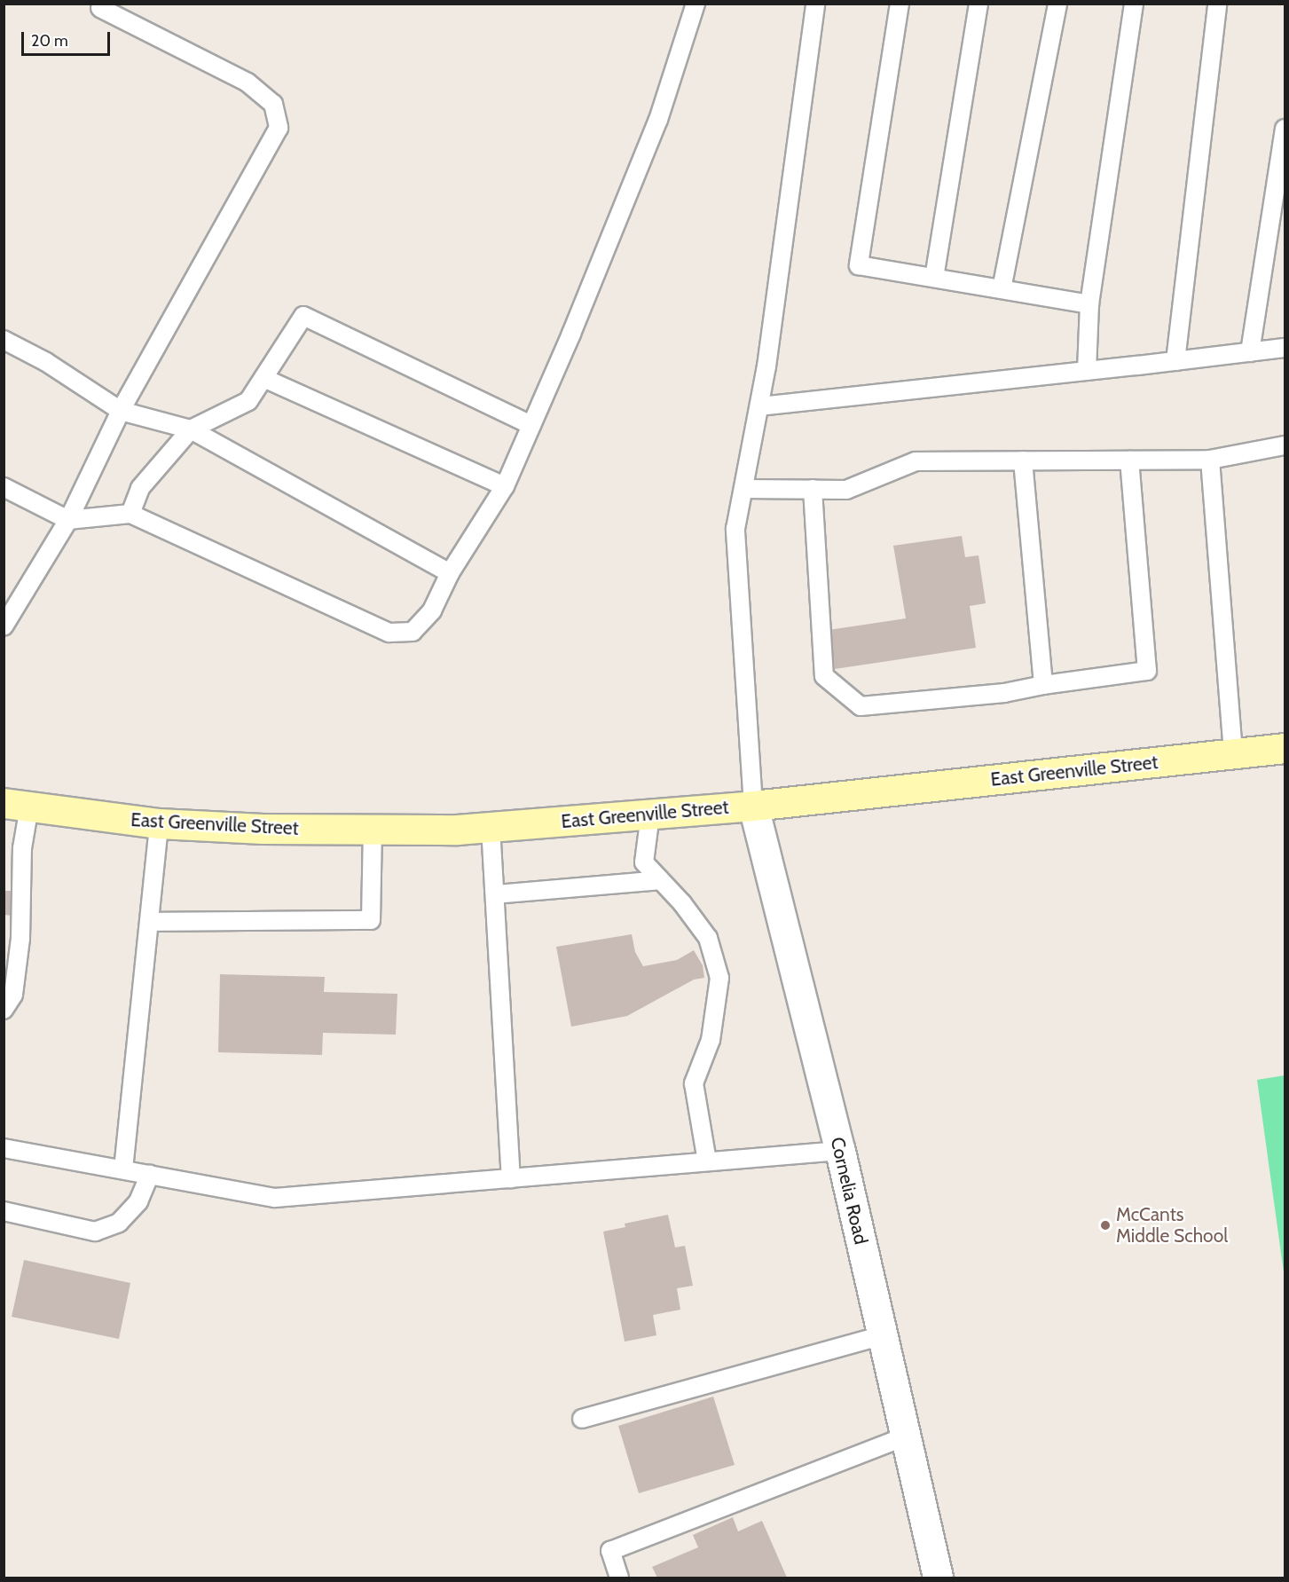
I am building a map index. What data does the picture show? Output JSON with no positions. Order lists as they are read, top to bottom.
{
  "streets": {
    "main road": ["East Greenville Street"],
    "street": ["Cornelia Road"]
  },
  "crossings": [
    ["East Greenville Street", "Cornelia Road"]
  ],
  "places": ["McCants Middle School"],
  "scale_bar": "20 m"
}
